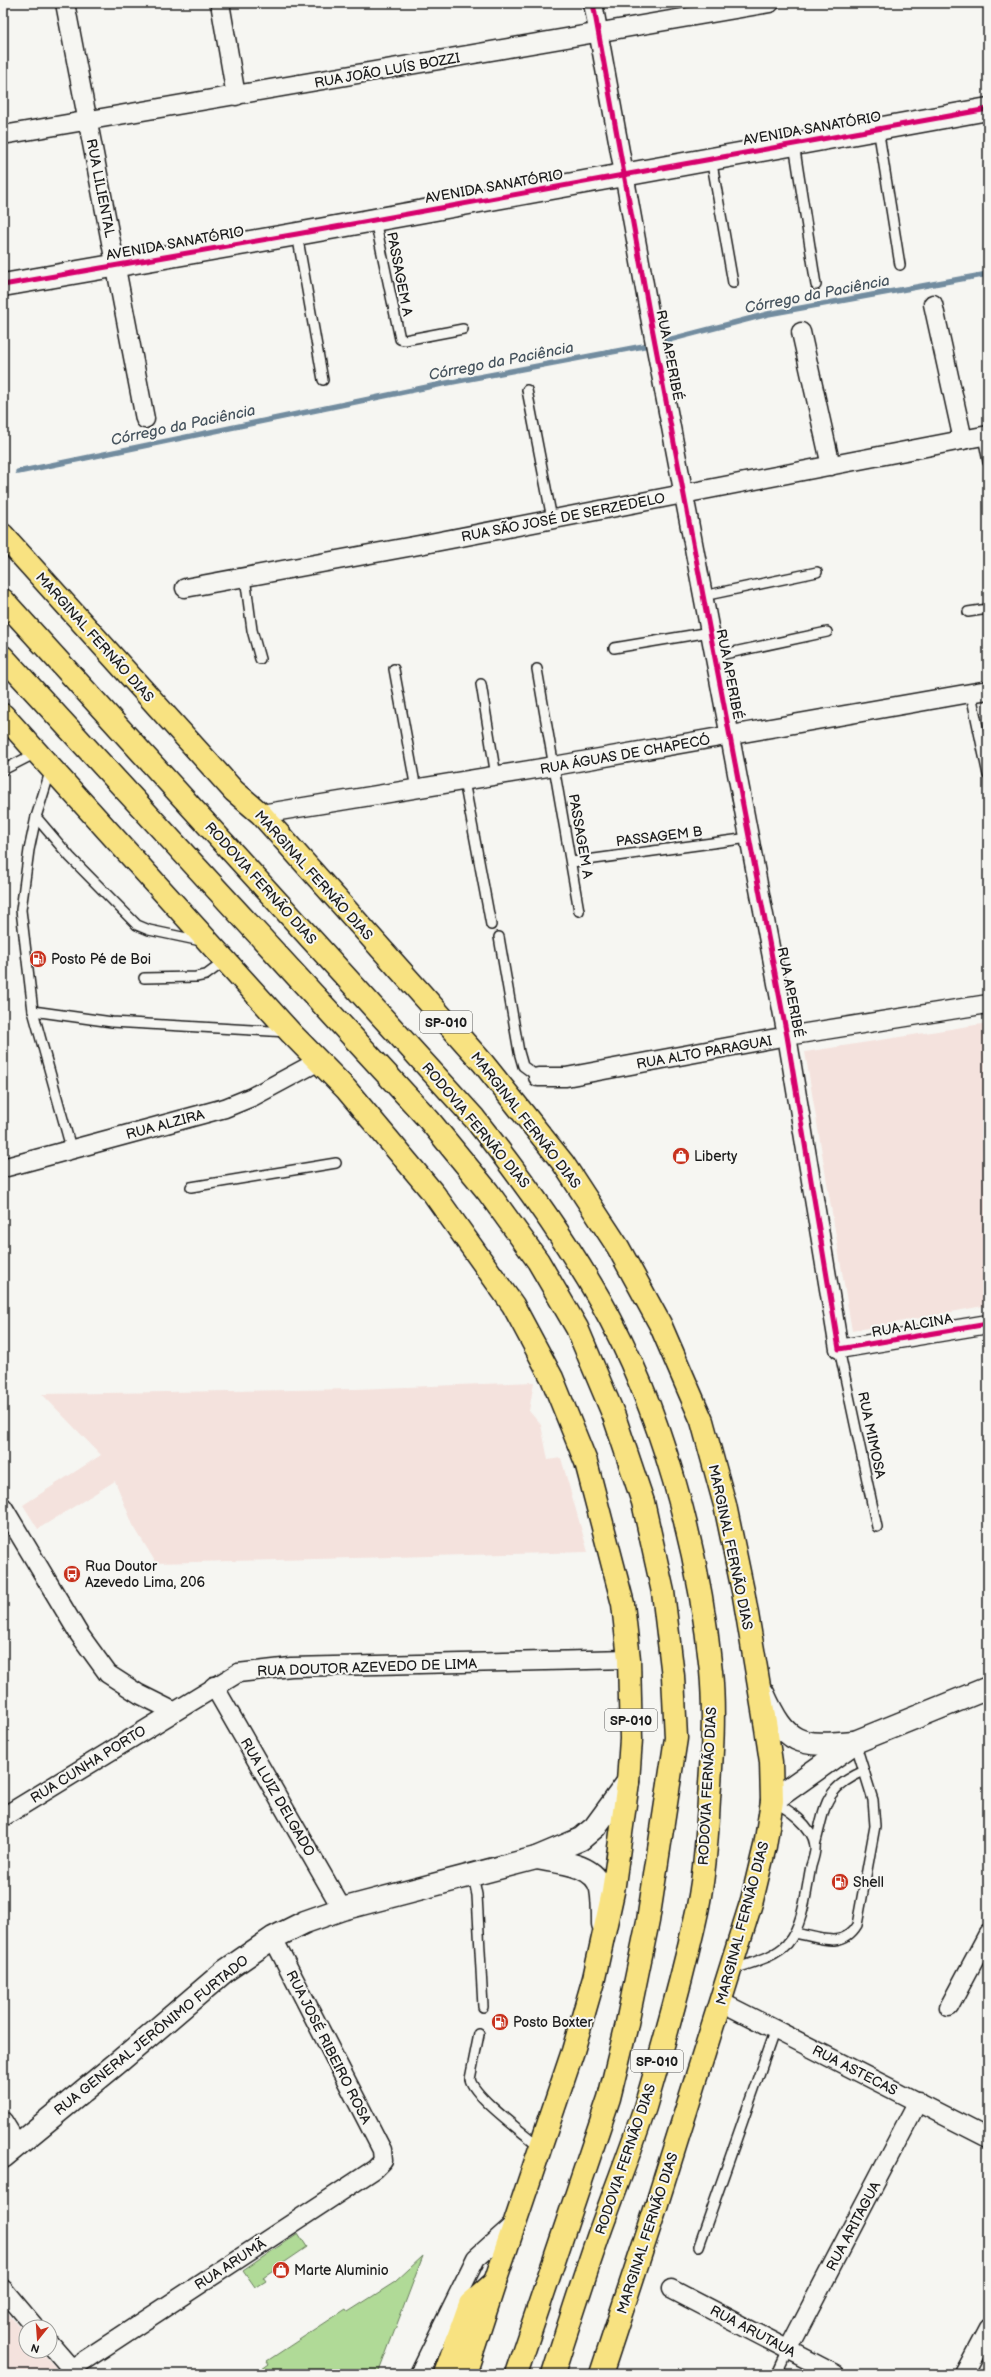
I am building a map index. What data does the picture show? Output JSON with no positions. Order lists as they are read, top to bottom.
{
  "streets": {
    "main road": ["MARGINAL FERNÃO DIAS", "RODOVIA FERNÃO DIAS", "SP-010"],
    "street": [
      "RUA JOÃO LUÍS BOZZI",
      "AVENIDA SANATÓRIO",
      "RUA LILIENTAL",
      "RUA APERIBÉ",
      "RUA SÃO JOSÉ DE SERZEDELO",
      "RUA ÁGUAS DE CHAPECÓ",
      "RUA ALTO PARAGUAI",
      "RUA ALZIRA",
      "RUA ALCINA",
      "RUA DOUTOR AZEVEDO DE LIMA",
      "RUA CUNHA PORTO",
      "RUA LUIZ DELGADO",
      "RUA GENERAL JERÔNIMO FURTADO",
      "RUA JOSÉ RIBEIRO ROSA",
      "RUA ASTECAS",
      "RUA ARITAGUA",
      "RUA ARUMÃ",
      "RUA ARUTAUA"
    ],
    "lane": ["PASSAGEM A", "PASSAGEM B", "RUA MIMOSA"]
  },
  "crossings": [
    ["RUA JOÃO LUÍS BOZZI", "RUA LILIENTAL"],
    ["RUA JOÃO LUÍS BOZZI", "RUA APERIBÉ"],
    ["AVENIDA SANATÓRIO", "RUA LILIENTAL"],
    ["AVENIDA SANATÓRIO", "PASSAGEM A"],
    ["AVENIDA SANATÓRIO", "RUA APERIBÉ"],
    ["PASSAGEM A", "RUA ÁGUAS DE CHAPECÓ"],
    ["PASSAGEM A", "PASSAGEM B"],
    ["RUA APERIBÉ", "RUA SÃO JOSÉ DE SERZEDELO"],
    ["RUA APERIBÉ", "RUA ÁGUAS DE CHAPECÓ"],
    ["RUA APERIBÉ", "PASSAGEM B"],
    ["RUA APERIBÉ", "RUA ALTO PARAGUAI"],
    ["RUA APERIBÉ", "RUA ALCINA"],
    ["RUA APERIBÉ", "RUA MIMOSA"],
    ["MARGINAL FERNÃO DIAS", "RUA ÁGUAS DE CHAPECÓ"],
    ["MARGINAL FERNÃO DIAS", "RUA ASTECAS"],
    ["SP-010", "RUA ALZIRA"],
    ["SP-010", "RUA DOUTOR AZEVEDO DE LIMA"],
    ["SP-010", "RUA GENERAL JERÔNIMO FURTADO"],
    ["RUA ALCINA", "RUA MIMOSA"],
    ["RUA DOUTOR AZEVEDO DE LIMA", "RUA CUNHA PORTO"],
    ["RUA DOUTOR AZEVEDO DE LIMA", "RUA LUIZ DELGADO"],
    ["RUA LUIZ DELGADO", "RUA GENERAL JERÔNIMO FURTADO"],
    ["RUA GENERAL JERÔNIMO FURTADO", "RUA JOSÉ RIBEIRO ROSA"],
    ["RUA JOSÉ RIBEIRO ROSA", "RUA ARUMÃ"],
    ["RUA ASTECAS", "RUA ARITAGUA"],
    ["RUA ARITAGUA", "RUA ARUTAUA"]
  ],
  "water": ["Córrego da Paciência"],
  "places": {
    "fuel station": ["Posto Pé de Boi", "Shell", "Posto Boxter"],
    "shop": ["Liberty", "Marte Aluminio"],
    "bus stop": ["Rua Doutor Azevedo Lima, 206"]
  },
  "north": "bottom"
}
